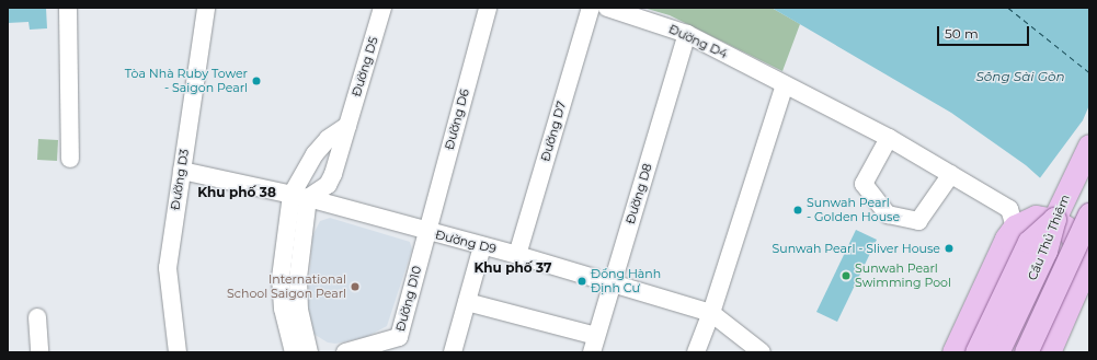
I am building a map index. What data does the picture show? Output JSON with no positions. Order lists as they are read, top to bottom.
{
  "streets": {
    "main road": ["Cầu Thủ Thiêm"],
    "street": [
      "Đường D4",
      "Đường D5",
      "Đường D6",
      "Đường D7",
      "Đường D3",
      "Đường D8",
      "Đường D9",
      "Đường D10"
    ]
  },
  "crossings": [
    ["Đường D4", "Đường D8"],
    ["Đường D5", "Đường D9"],
    ["Đường D6", "Đường D9"],
    ["Đường D6", "Đường D10"],
    ["Đường D7", "Đường D9"],
    ["Đường D3", "Đường D9"],
    ["Đường D8", "Đường D9"],
    ["Đường D9", "Đường D10"]
  ],
  "districts": ["Khu phố 38", "Khu phố 37"],
  "water": ["Sông Sài Gòn"],
  "places": [
    "Tòa Nhà Ruby Tower - Saigon Pearl",
    "Sunwah Pearl - Golden House",
    "Sunwah Pearl - Sliver House",
    "Sunwah Pearl Swimming Pool",
    "Đồng Hành Định Cư",
    "International School Saigon Pearl"
  ],
  "scale_bar": "50 m"
}
